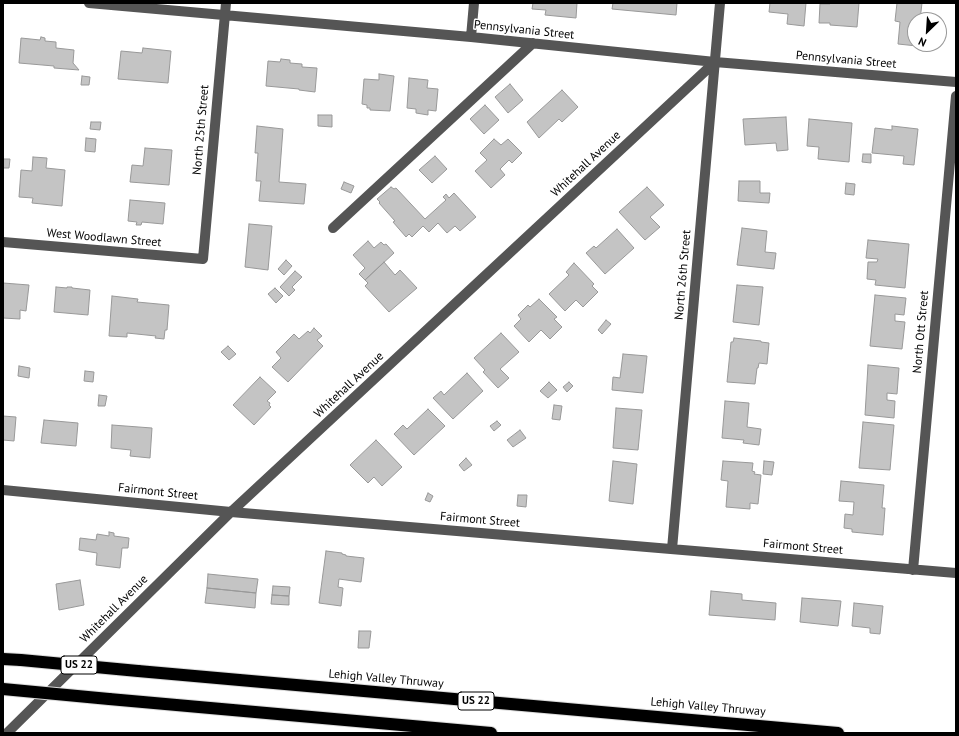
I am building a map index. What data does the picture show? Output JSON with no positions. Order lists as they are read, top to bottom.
{
  "streets": {
    "highway": ["US 22", "Lehigh Valley Thruway"],
    "street": [
      "Pennsylvania Street",
      "North 25th Street",
      "Whitehall Avenue",
      "West Woodlawn Street",
      "North 26th Street",
      "North Ott Street",
      "Fairmont Street"
    ]
  },
  "crossings": [
    ["Pennsylvania Street", "North 25th Street"],
    ["Pennsylvania Street", "Whitehall Avenue"],
    ["Pennsylvania Street", "North 26th Street"],
    ["North 25th Street", "West Woodlawn Street"],
    ["Whitehall Avenue", "North 26th Street"],
    ["Whitehall Avenue", "Fairmont Street"],
    ["North 26th Street", "Fairmont Street"],
    ["North Ott Street", "Fairmont Street"]
  ],
  "north": "bottom left"
}
